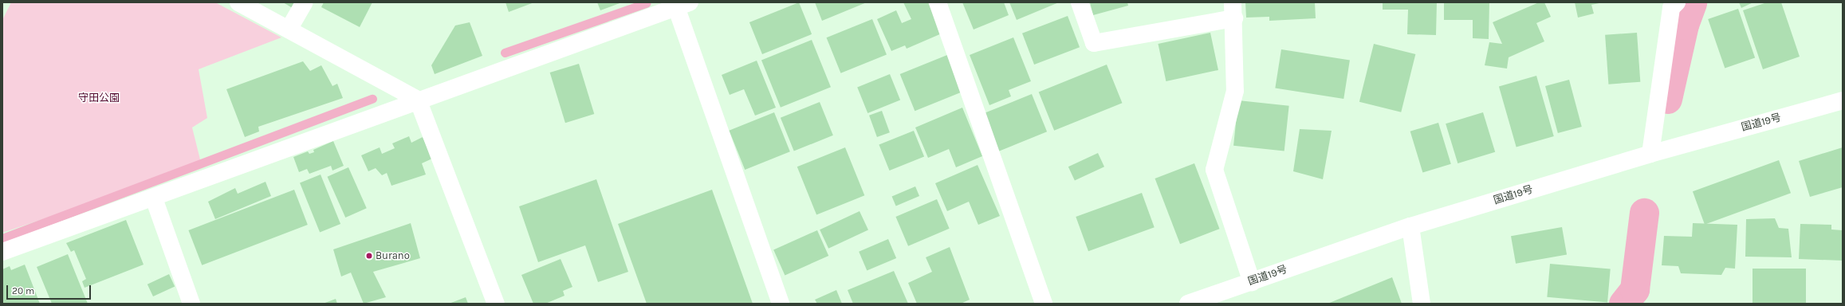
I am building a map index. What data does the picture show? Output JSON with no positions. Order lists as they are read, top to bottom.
{
  "streets": {
    "main road": ["国道19号"]
  },
  "parks": ["守田公園"],
  "places": ["Burano"],
  "scale_bar": "20 m"
}
